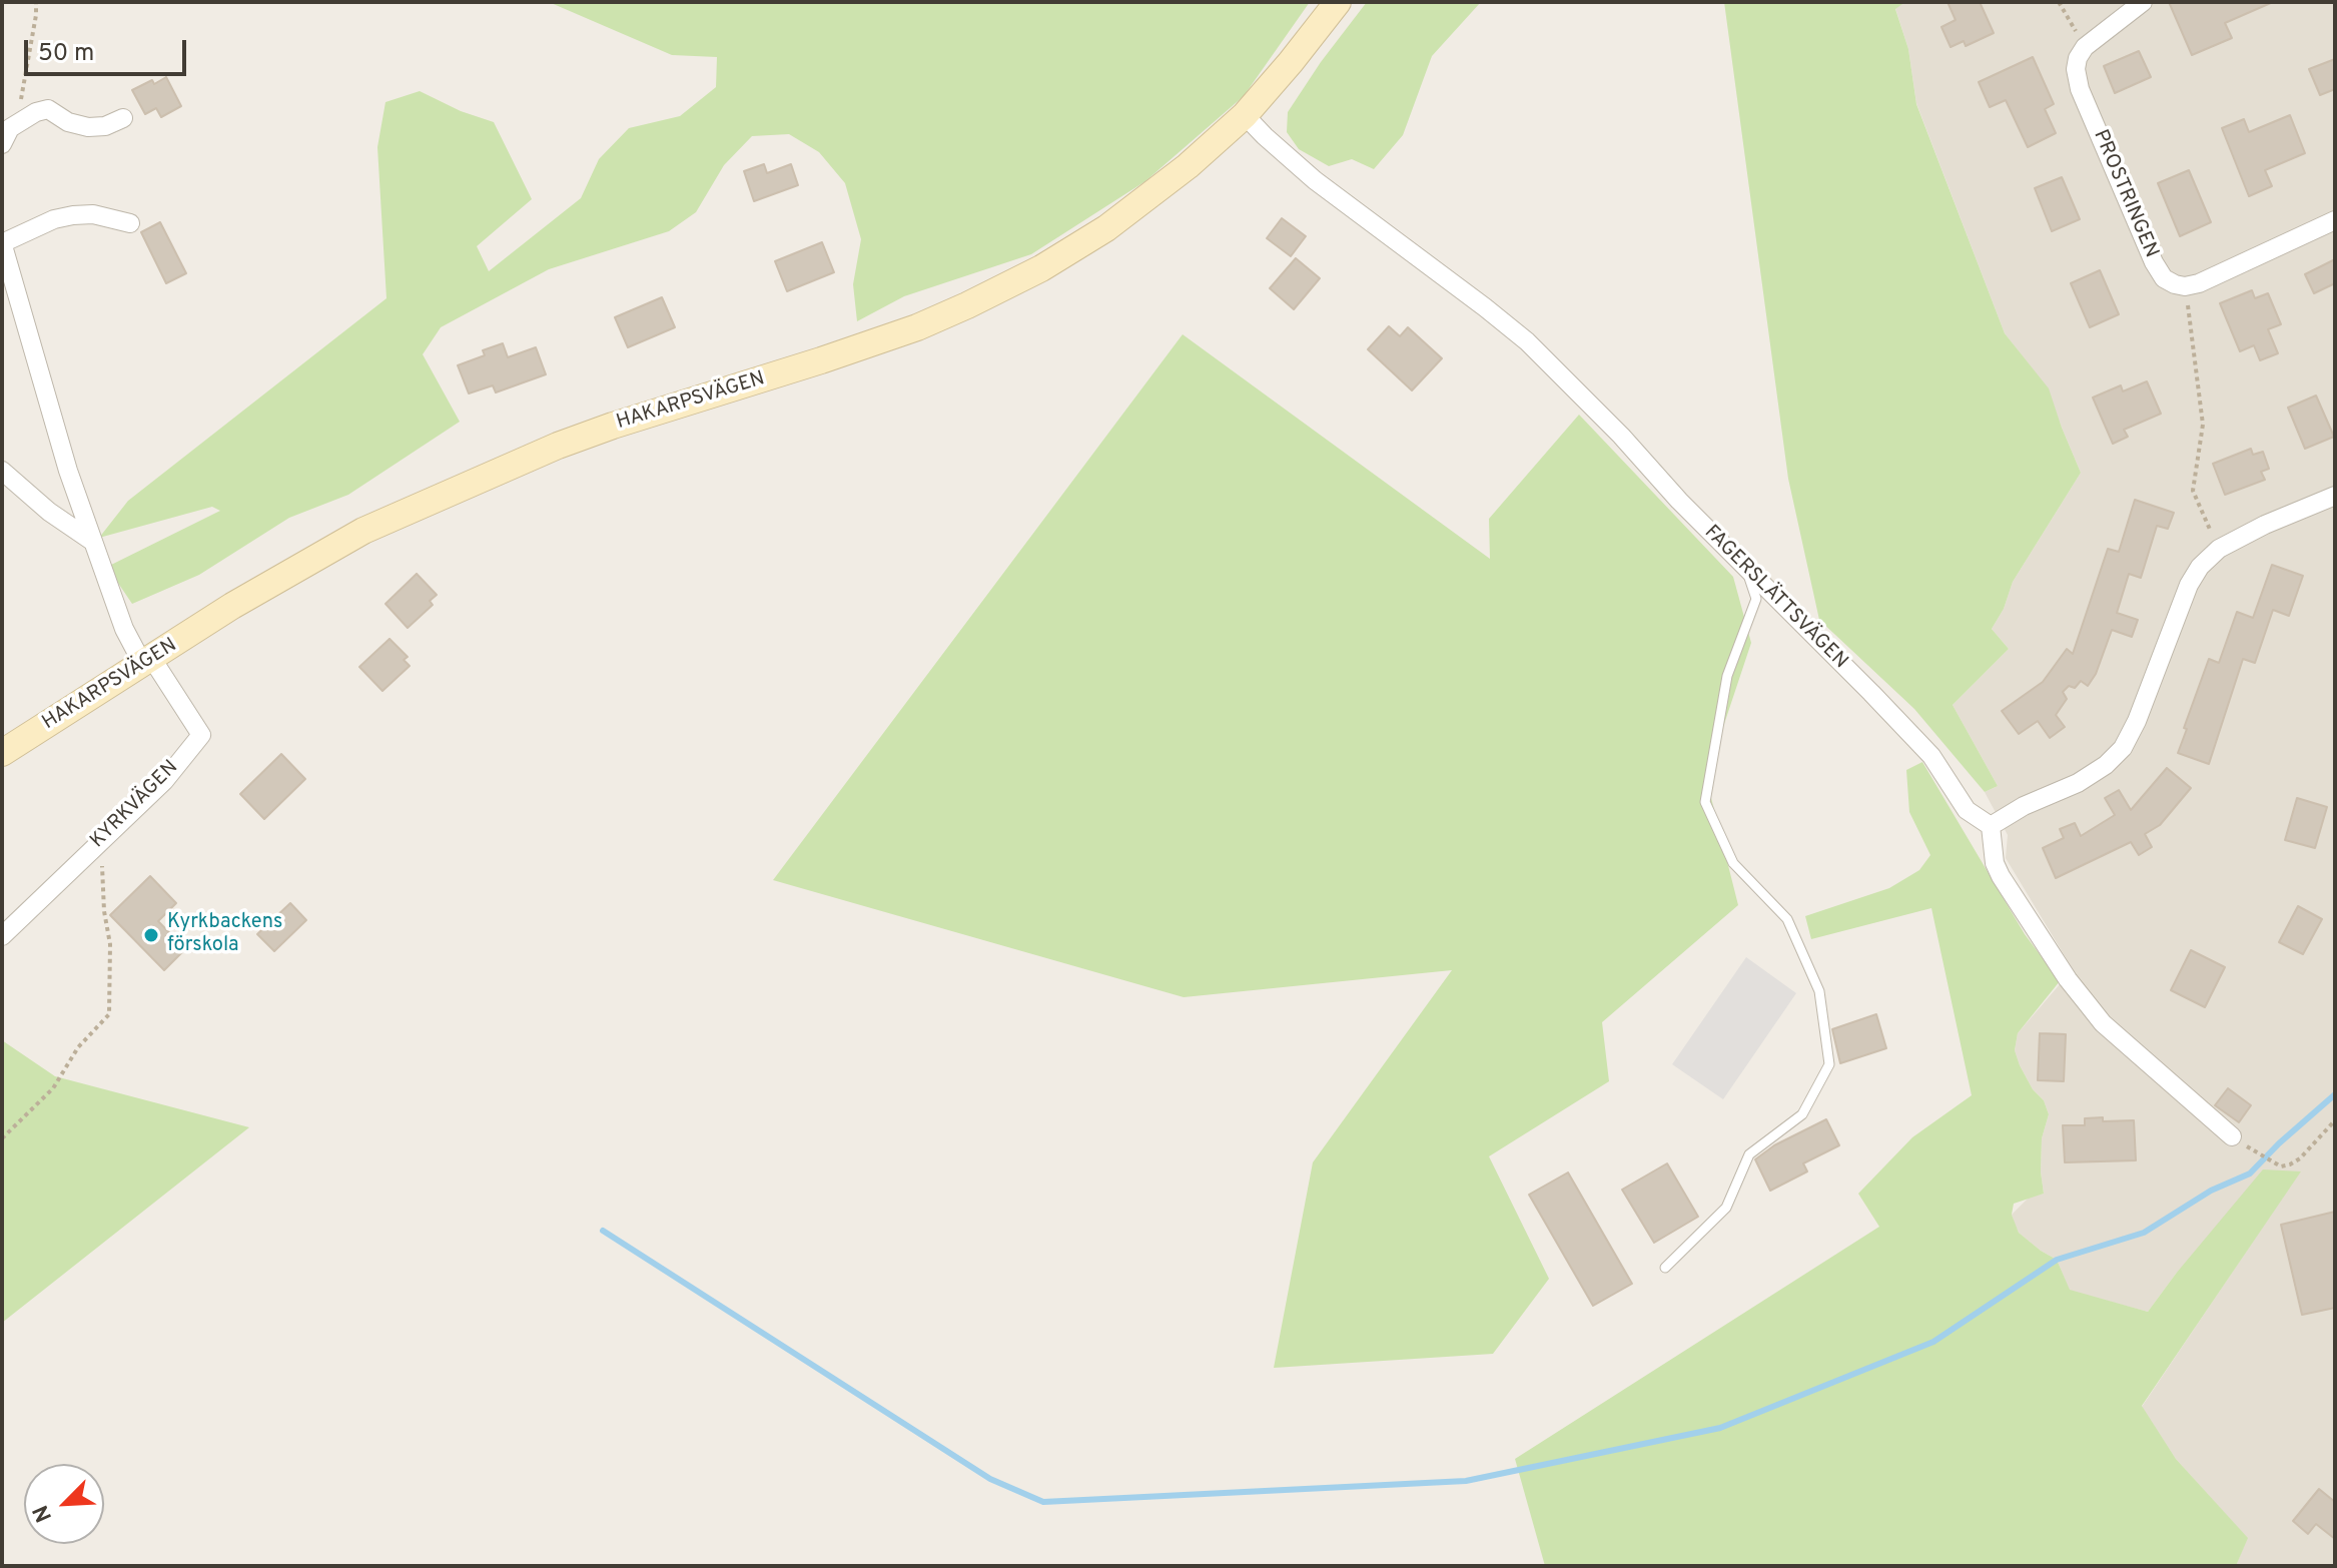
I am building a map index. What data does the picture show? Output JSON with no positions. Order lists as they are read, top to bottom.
{
  "streets": {
    "street": [
      "PROSTRINGEN",
      "HAKARPSVÄGEN",
      "FAGERSLÄTTSVÄGEN",
      "KYRKVÄGEN"
    ]
  },
  "crossings": [
    ["HAKARPSVÄGEN", "FAGERSLÄTTSVÄGEN"],
    ["HAKARPSVÄGEN", "KYRKVÄGEN"]
  ],
  "places": ["Kyrkbackens förskola"],
  "scale_bar": "50 m",
  "north": "bottom left"
}
